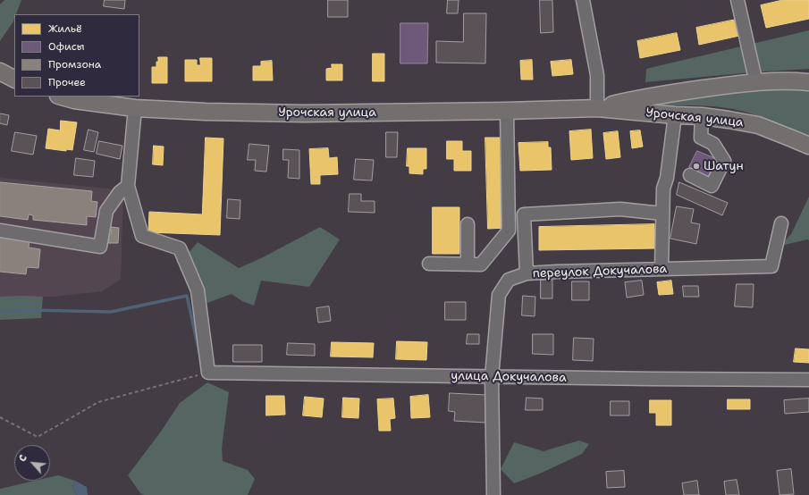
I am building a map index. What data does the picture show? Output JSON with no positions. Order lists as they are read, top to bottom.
{
  "streets": {
    "main road": ["Урочская улица"],
    "street": ["переулок Докучалова", "улица Докучалова"]
  },
  "crossings": [
    ["переулок Докучалова", "улица Докучалова"]
  ],
  "places": ["Шатун"],
  "legend": [
    "Жильё",
    "Офисы",
    "Промзона",
    "Прочее"
  ],
  "north": "top left"
}
